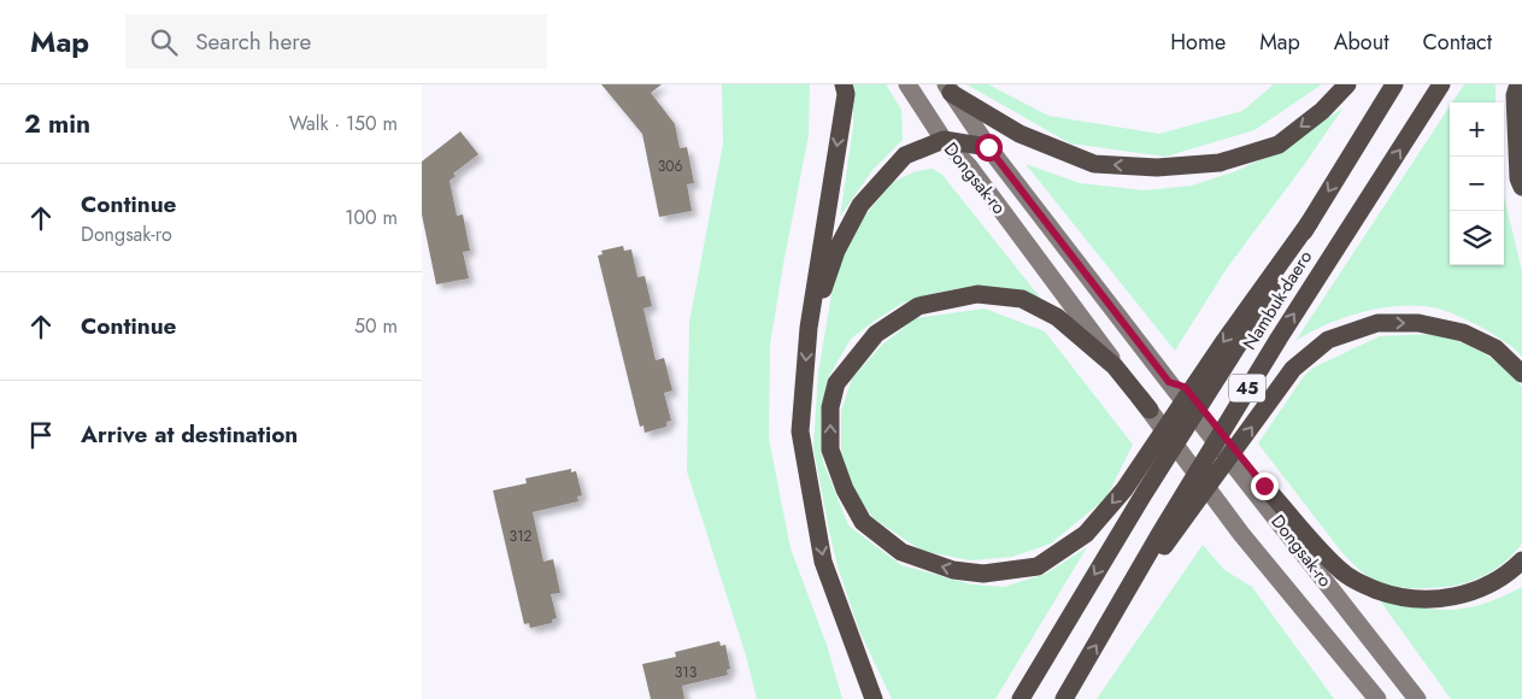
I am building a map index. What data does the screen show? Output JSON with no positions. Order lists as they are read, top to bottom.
{
  "streets": {
    "highway": ["Nambuk-daero", "45"],
    "main road": ["Dongsak-ro"]
  },
  "house_numbers": ["306", "312", "313"],
  "page": {
    "header": "Map",
    "search": "Search here",
    "nav": [
      "Home",
      "Map",
      "About",
      "Contact"
    ],
    "heading": ["2 min", "Walk · 150 m"],
    "map_buttons": ["+", "−"],
    "list": [
      ["Continue", "Dongsak-ro", "100 m"],
      ["Continue", "50 m"],
      "Arrive at destination"
    ]
  }
}
